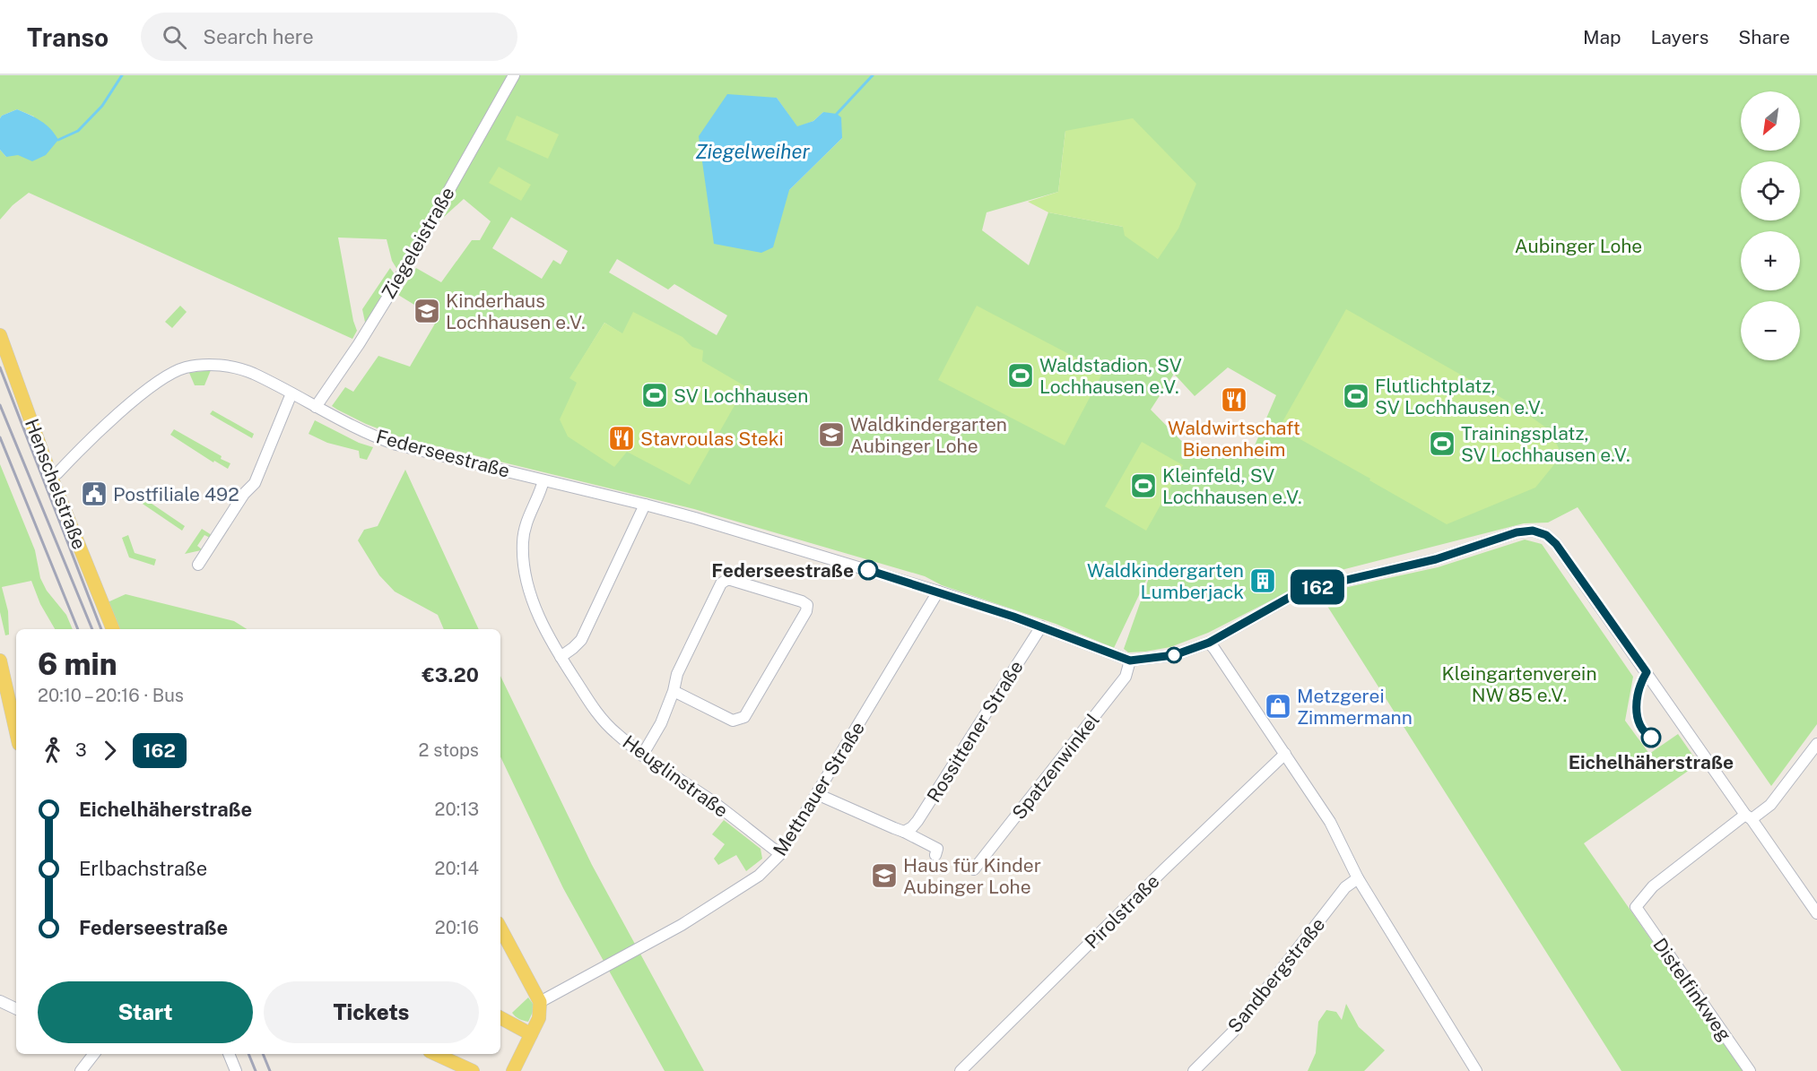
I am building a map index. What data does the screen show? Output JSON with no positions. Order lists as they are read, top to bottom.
{
  "streets": {
    "main road": ["Henschelstraße"],
    "street": [
      "Ziegeleistraße",
      "Federseestraße",
      "Rossittener Straße",
      "Spatzenwinkel",
      "Heuglinstraße",
      "Mettnauer Straße",
      "Pirolstraße",
      "Sandbergstraße",
      "Distelfinkweg"
    ]
  },
  "crossings": [
    ["Ziegeleistraße", "Federseestraße"],
    ["Federseestraße", "Henschelstraße"],
    ["Federseestraße", "Rossittener Straße"],
    ["Federseestraße", "Spatzenwinkel"],
    ["Federseestraße", "Heuglinstraße"],
    ["Federseestraße", "Mettnauer Straße"],
    ["Federseestraße", "Distelfinkweg"],
    ["Heuglinstraße", "Mettnauer Straße"]
  ],
  "water": ["Ziegelweiher"],
  "parks": ["Aubinger Lohe", "Kleingartenverein NW 85 e.V."],
  "places": {
    "school or university": ["Kinderhaus Lochhausen e.V.", "Waldkindergarten Aubinger Lohe", "Haus für Kinder Aubinger Lohe"],
    "sports": [
      "Waldstadion, SV Lochhausen e.V.",
      "SV Lochhausen",
      "Flutlichtplatz, SV Lochhausen e.V.",
      "Trainingsplatz, SV Lochhausen e.V.",
      "Kleinfeld, SV Lochhausen e.V."
    ],
    "restaurant": ["Waldwirtschaft Bienenheim", "Stavroulas Steki"],
    "public building": ["Postfiliale 492"],
    "other": ["Federseestraße", "Eichelhäherstraße"],
    "building": ["Waldkindergarten Lumberjack"],
    "shop": ["Metzgerei Zimmermann"]
  },
  "lines": ["bus line 162"],
  "north": "bottom left",
  "page": {
    "header": "Transo",
    "search": "Search here",
    "nav": ["Map", "Layers", "Share"],
    "on_map": "162",
    "map_buttons": ["+", "−"],
    "heading": ["6 min", "20:10 – 20:16 · Bus", "€3.20"],
    "legs": ["3", "162", "2 stops"],
    "list": [
      {
        "name": "Eichelhäherstraße",
        "value": "20:13"
      },
      {
        "name": "Erlbachstraße",
        "value": "20:14"
      },
      {
        "name": "Federseestraße",
        "value": "20:16"
      }
    ],
    "buttons": ["Start", "Tickets"]
  }
}
